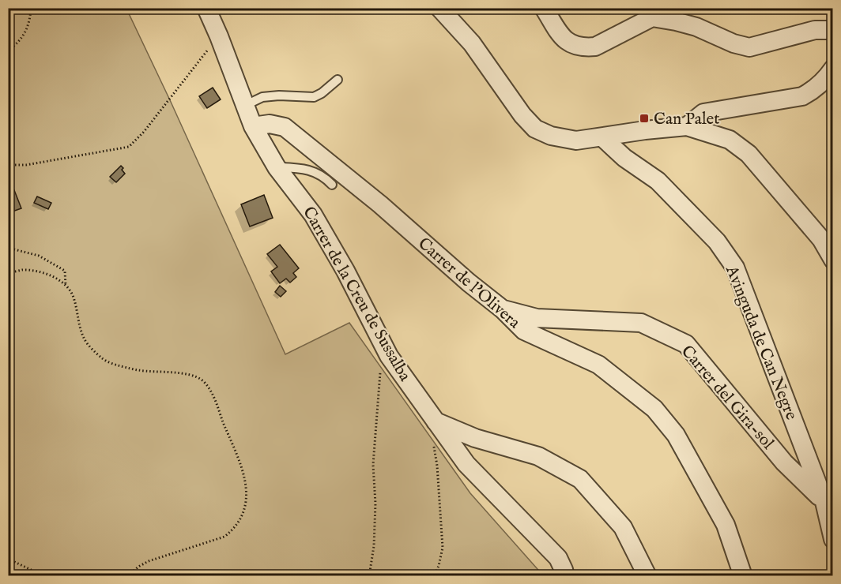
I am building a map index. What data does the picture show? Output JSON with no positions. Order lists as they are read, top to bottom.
{
  "streets": {
    "street": [
      "Carrer de l'Olivera",
      "Carrer de la Creu de Sussalba",
      "Avinguda de Can Negre",
      "Carrer del Gira-sol"
    ]
  },
  "crossings": [
    ["Carrer de l'Olivera", "Carrer de la Creu de Sussalba"],
    ["Carrer de l'Olivera", "Carrer del Gira-sol"],
    ["Avinguda de Can Negre", "Carrer del Gira-sol"]
  ],
  "places": {
    "transit": ["Can Palet"]
  }
}
